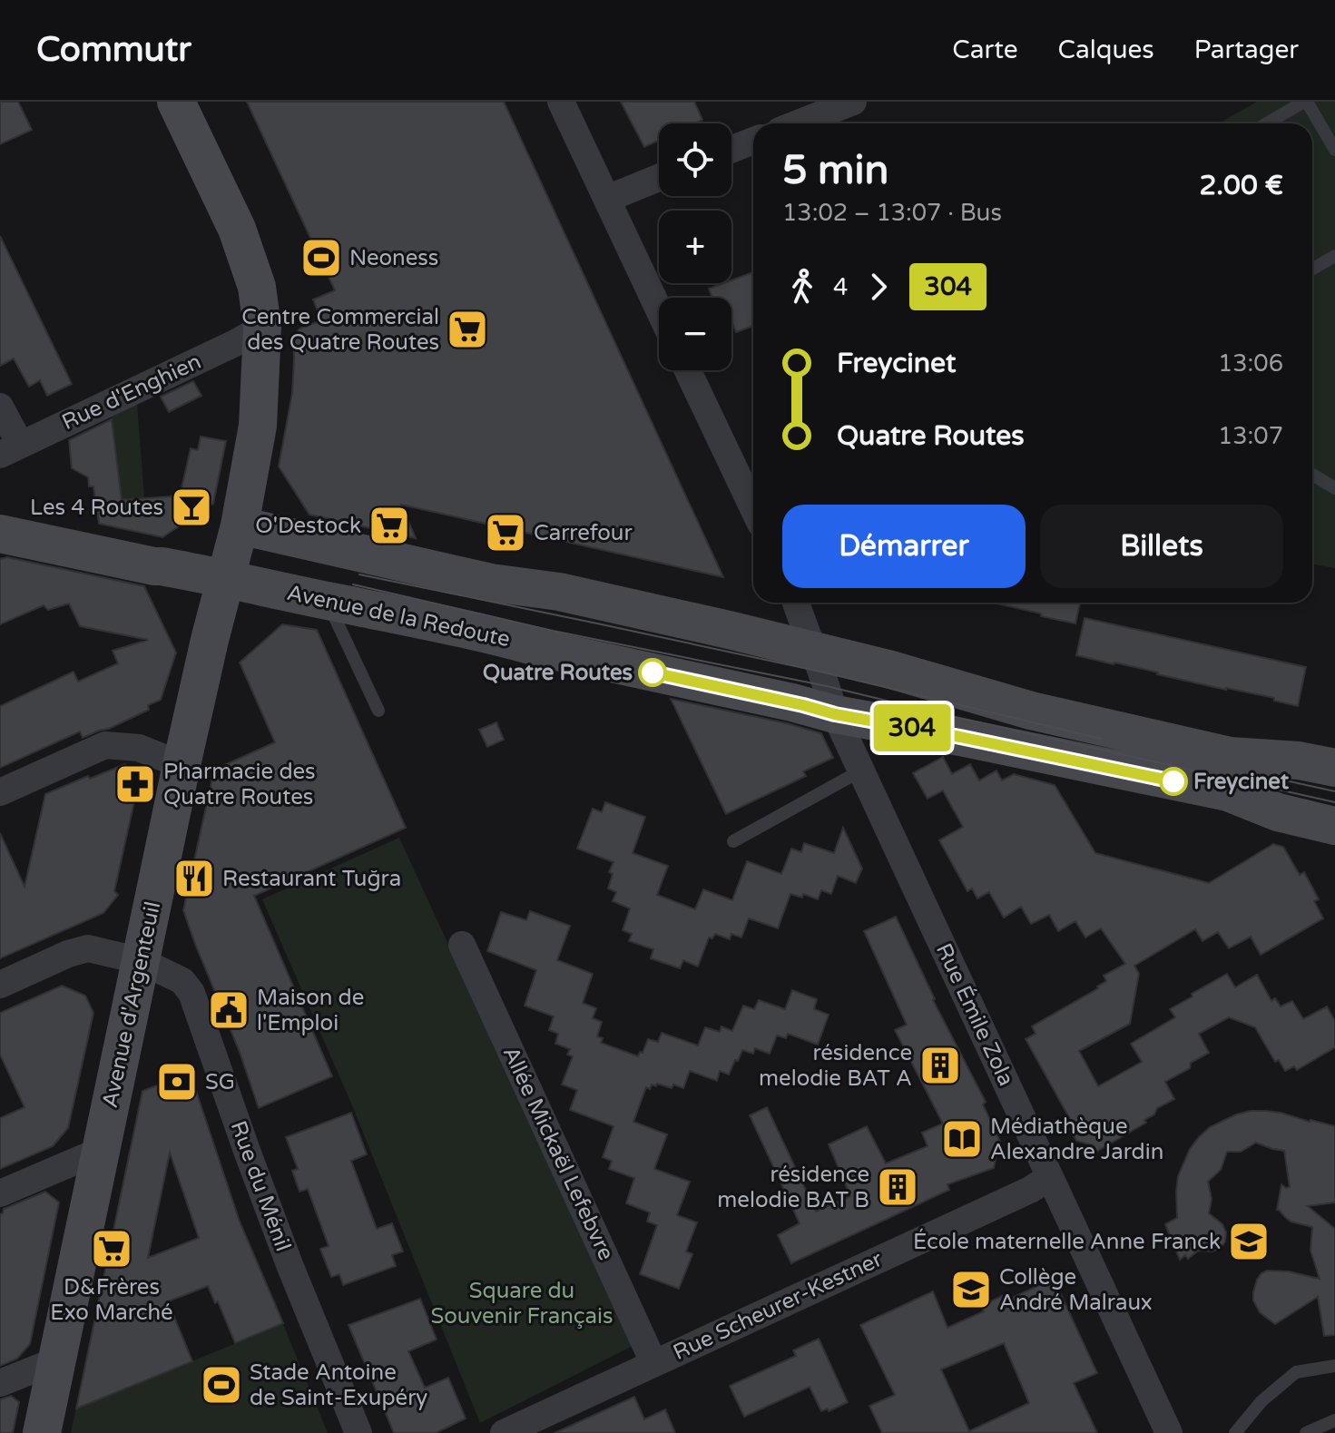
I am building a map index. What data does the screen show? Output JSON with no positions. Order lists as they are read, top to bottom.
{
  "streets": {
    "main road": ["Avenue de la Redoute", "Avenue d'Argenteuil"],
    "street": [
      "Rue d'Enghien",
      "Rue Émile Zola",
      "Allée Mickaël Lefebvre",
      "Rue du Ménil",
      "Rue Scheurer-Kestner"
    ]
  },
  "crossings": [
    ["Rue d'Enghien", "Avenue d'Argenteuil"],
    ["Avenue de la Redoute", "Avenue d'Argenteuil"],
    ["Avenue de la Redoute", "Rue Émile Zola"],
    ["Avenue d'Argenteuil", "Rue du Ménil"],
    ["Rue Émile Zola", "Rue Scheurer-Kestner"],
    ["Allée Mickaël Lefebvre", "Rue Scheurer-Kestner"]
  ],
  "parks": ["Square du Souvenir Français"],
  "places": {
    "sports": ["Neoness", "Stade Antoine de Saint-Exupéry"],
    "supermarket": [
      "Centre Commercial des Quatre Routes",
      "O'Destock",
      "Carrefour",
      "D&Frères Exo Marché"
    ],
    "bar": ["Les 4 Routes"],
    "other": ["Quatre Routes", "Freycinet"],
    "pharmacy": ["Pharmacie des Quatre Routes"],
    "restaurant": ["Restaurant Tuğra"],
    "public building": ["Maison de l'Emploi"],
    "building": ["résidence melodie BAT A", "résidence melodie BAT B"],
    "bank": ["SG"],
    "library": ["Médiathèque Alexandre Jardin"],
    "school or university": ["École maternelle Anne Franck", "Collège André Malraux"]
  },
  "lines": ["bus line 304"],
  "page": {
    "header": "Commutr",
    "nav": ["Carte", "Calques", "Partager"],
    "on_map": "304",
    "map_buttons": ["+", "−"],
    "heading": ["5 min", "13:02 – 13:07 · Bus", "2.00 €"],
    "legs": ["4", "304"],
    "list": [
      {
        "name": "Freycinet",
        "value": "13:06"
      },
      {
        "name": "Quatre Routes",
        "value": "13:07"
      }
    ],
    "buttons": ["Démarrer", "Billets"]
  }
}
